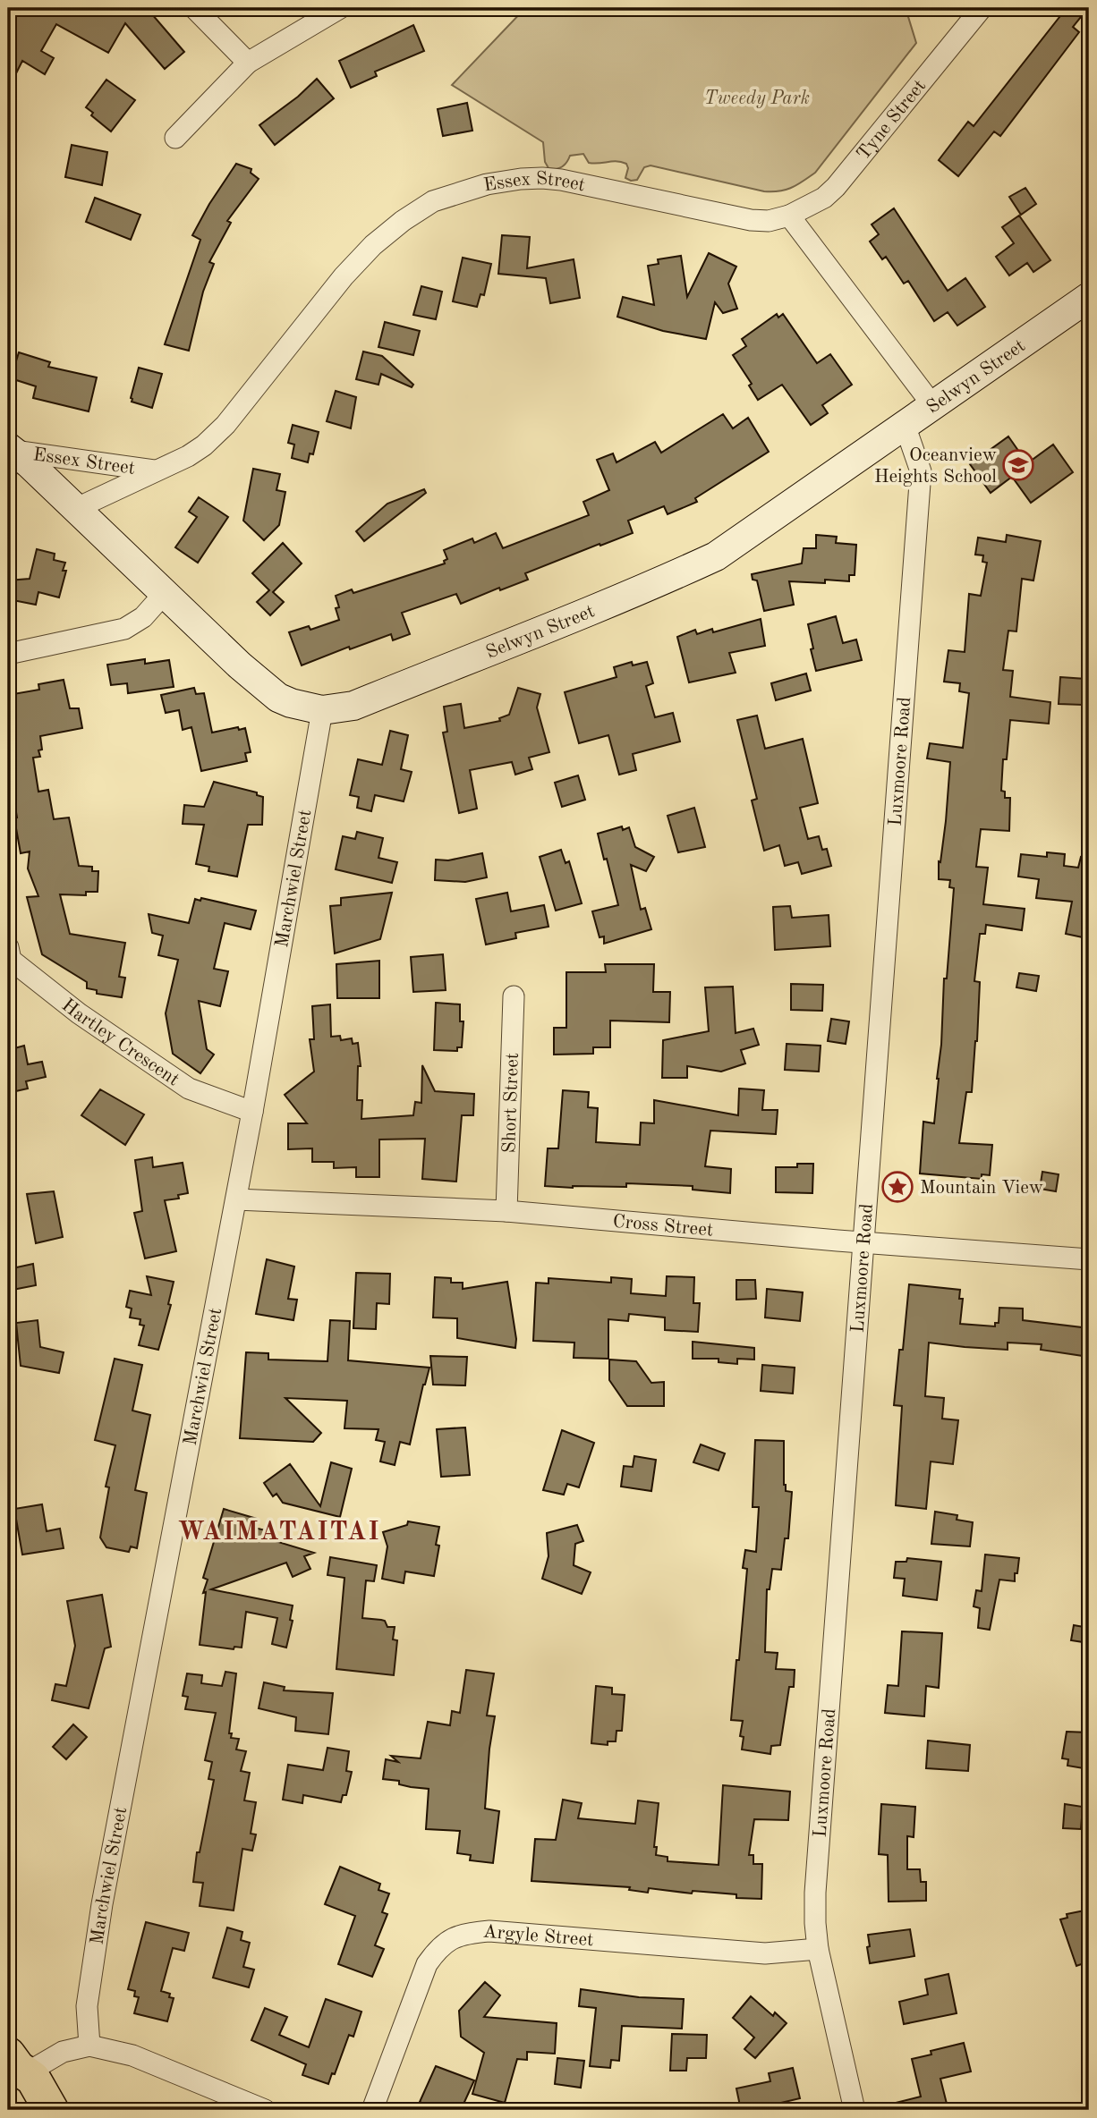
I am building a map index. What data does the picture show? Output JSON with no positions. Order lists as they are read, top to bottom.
{
  "streets": {
    "street": [
      "Tyne Street",
      "Essex Street",
      "Selwyn Street",
      "Luxmoore Road",
      "Marchwiel Street",
      "Hartley Crescent",
      "Short Street",
      "Cross Street",
      "Argyle Street"
    ]
  },
  "crossings": [
    ["Tyne Street", "Essex Street"],
    ["Essex Street", "Selwyn Street"],
    ["Selwyn Street", "Luxmoore Road"],
    ["Selwyn Street", "Marchwiel Street"],
    ["Luxmoore Road", "Cross Street"],
    ["Luxmoore Road", "Argyle Street"],
    ["Marchwiel Street", "Hartley Crescent"],
    ["Marchwiel Street", "Cross Street"],
    ["Short Street", "Cross Street"]
  ],
  "districts": ["WAIMATAITAI"],
  "parks": ["Tweedy Park"],
  "places": {
    "school or university": ["Oceanview Heights School"],
    "place": ["Mountain View"]
  }
}
